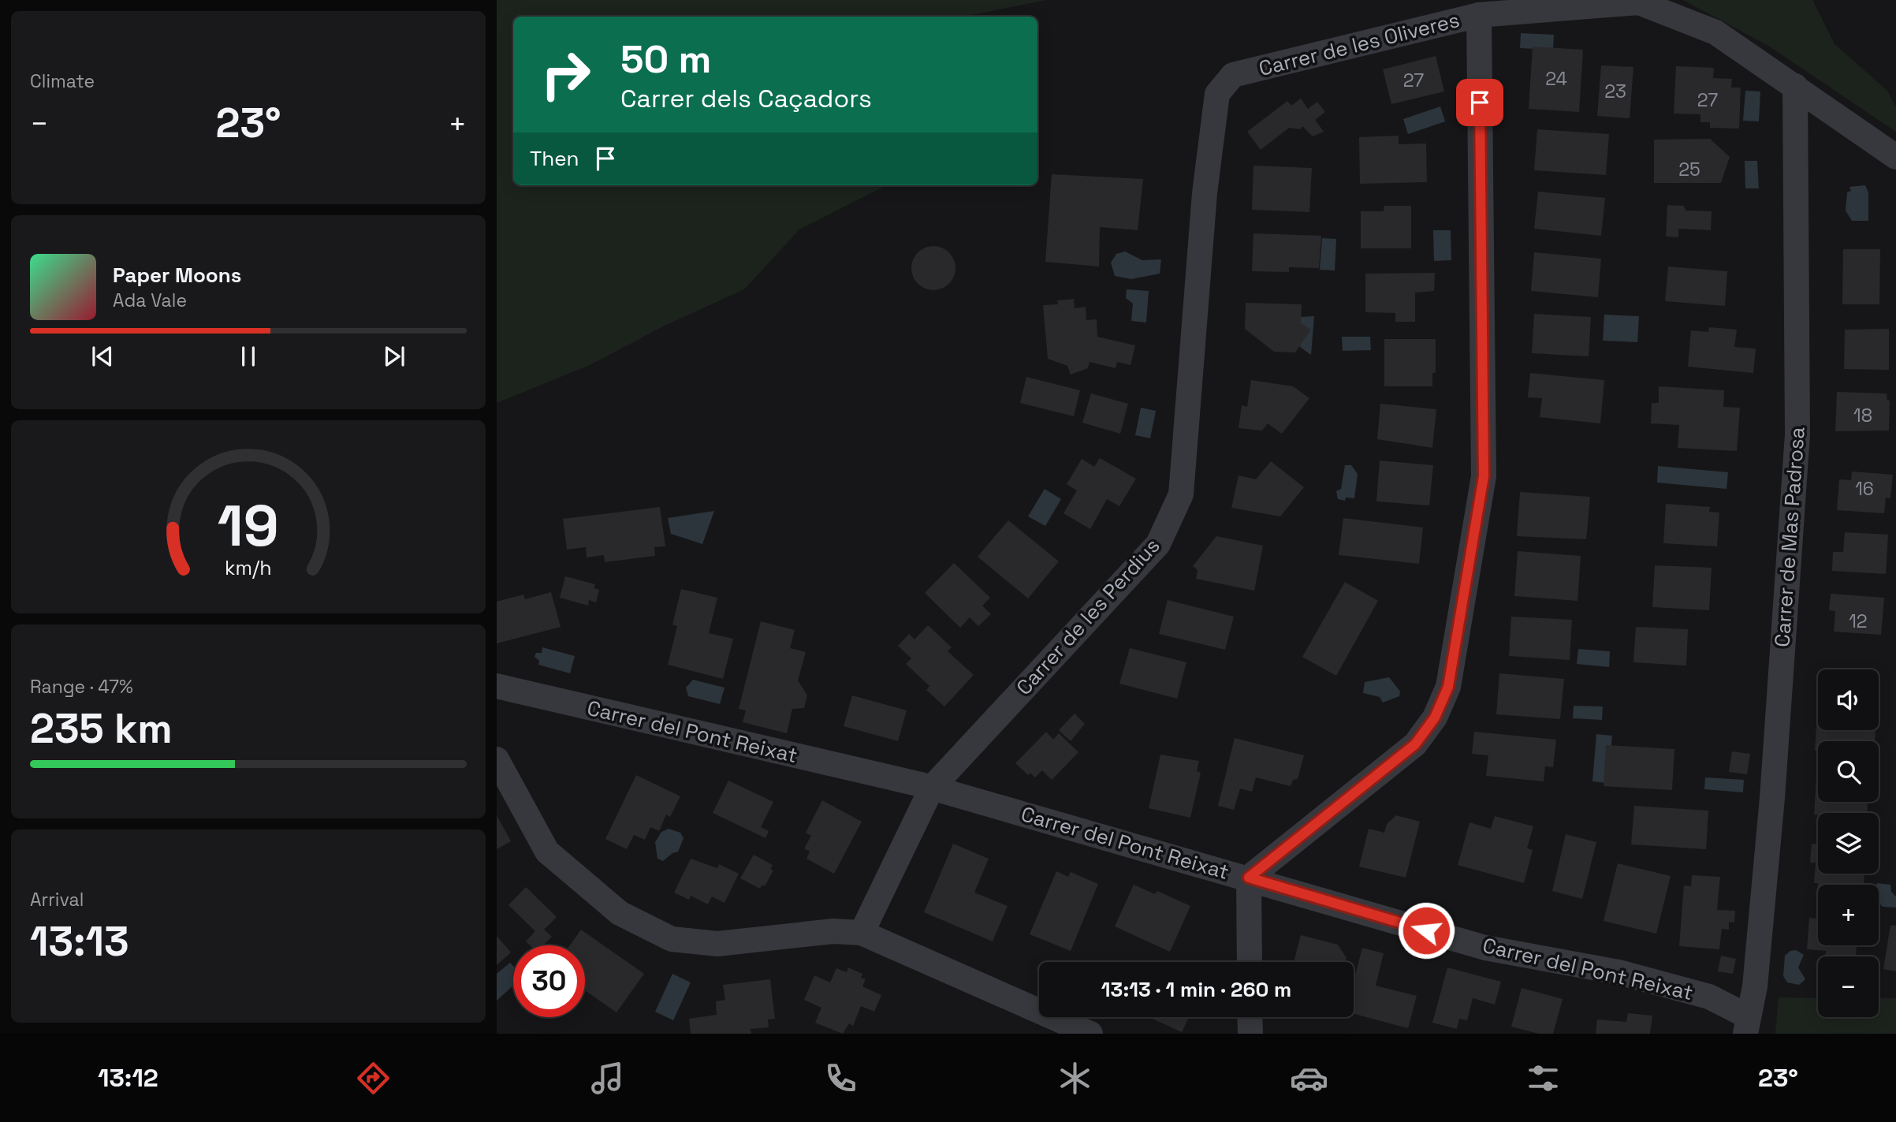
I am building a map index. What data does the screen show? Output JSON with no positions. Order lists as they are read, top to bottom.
{
  "streets": {
    "street": [
      "Carrer de les Oliveres",
      "Carrer de Mas Padrosa",
      "Carrer de les Perdius",
      "Carrer del Pont Reixat"
    ]
  },
  "crossings": [
    ["Carrer de les Oliveres", "Carrer de Mas Padrosa"],
    ["Carrer de les Oliveres", "Carrer de les Perdius"],
    ["Carrer de Mas Padrosa", "Carrer del Pont Reixat"],
    ["Carrer de les Perdius", "Carrer del Pont Reixat"]
  ],
  "house_numbers": [
    "24",
    "27",
    "23",
    "27",
    "25",
    "18",
    "16",
    "12"
  ],
  "page": {
    "tile": [
      "Climate",
      ["Range · 47%", "235 km"],
      ["Arrival", "13:13"]
    ],
    "turn": ["50 m", "Carrer dels Caçadors"],
    "heat": ["−", "23°", "+"],
    "then": "Then",
    "song": ["Paper Moons", "Ada Vale"],
    "map_buttons": ["+", "−"],
    "limit": "30",
    "trip": "13:13 · 1 min · 260 m",
    "tabs": ["13:12", "23°"],
    "gauge": ["19", "km/h"]
  }
}
